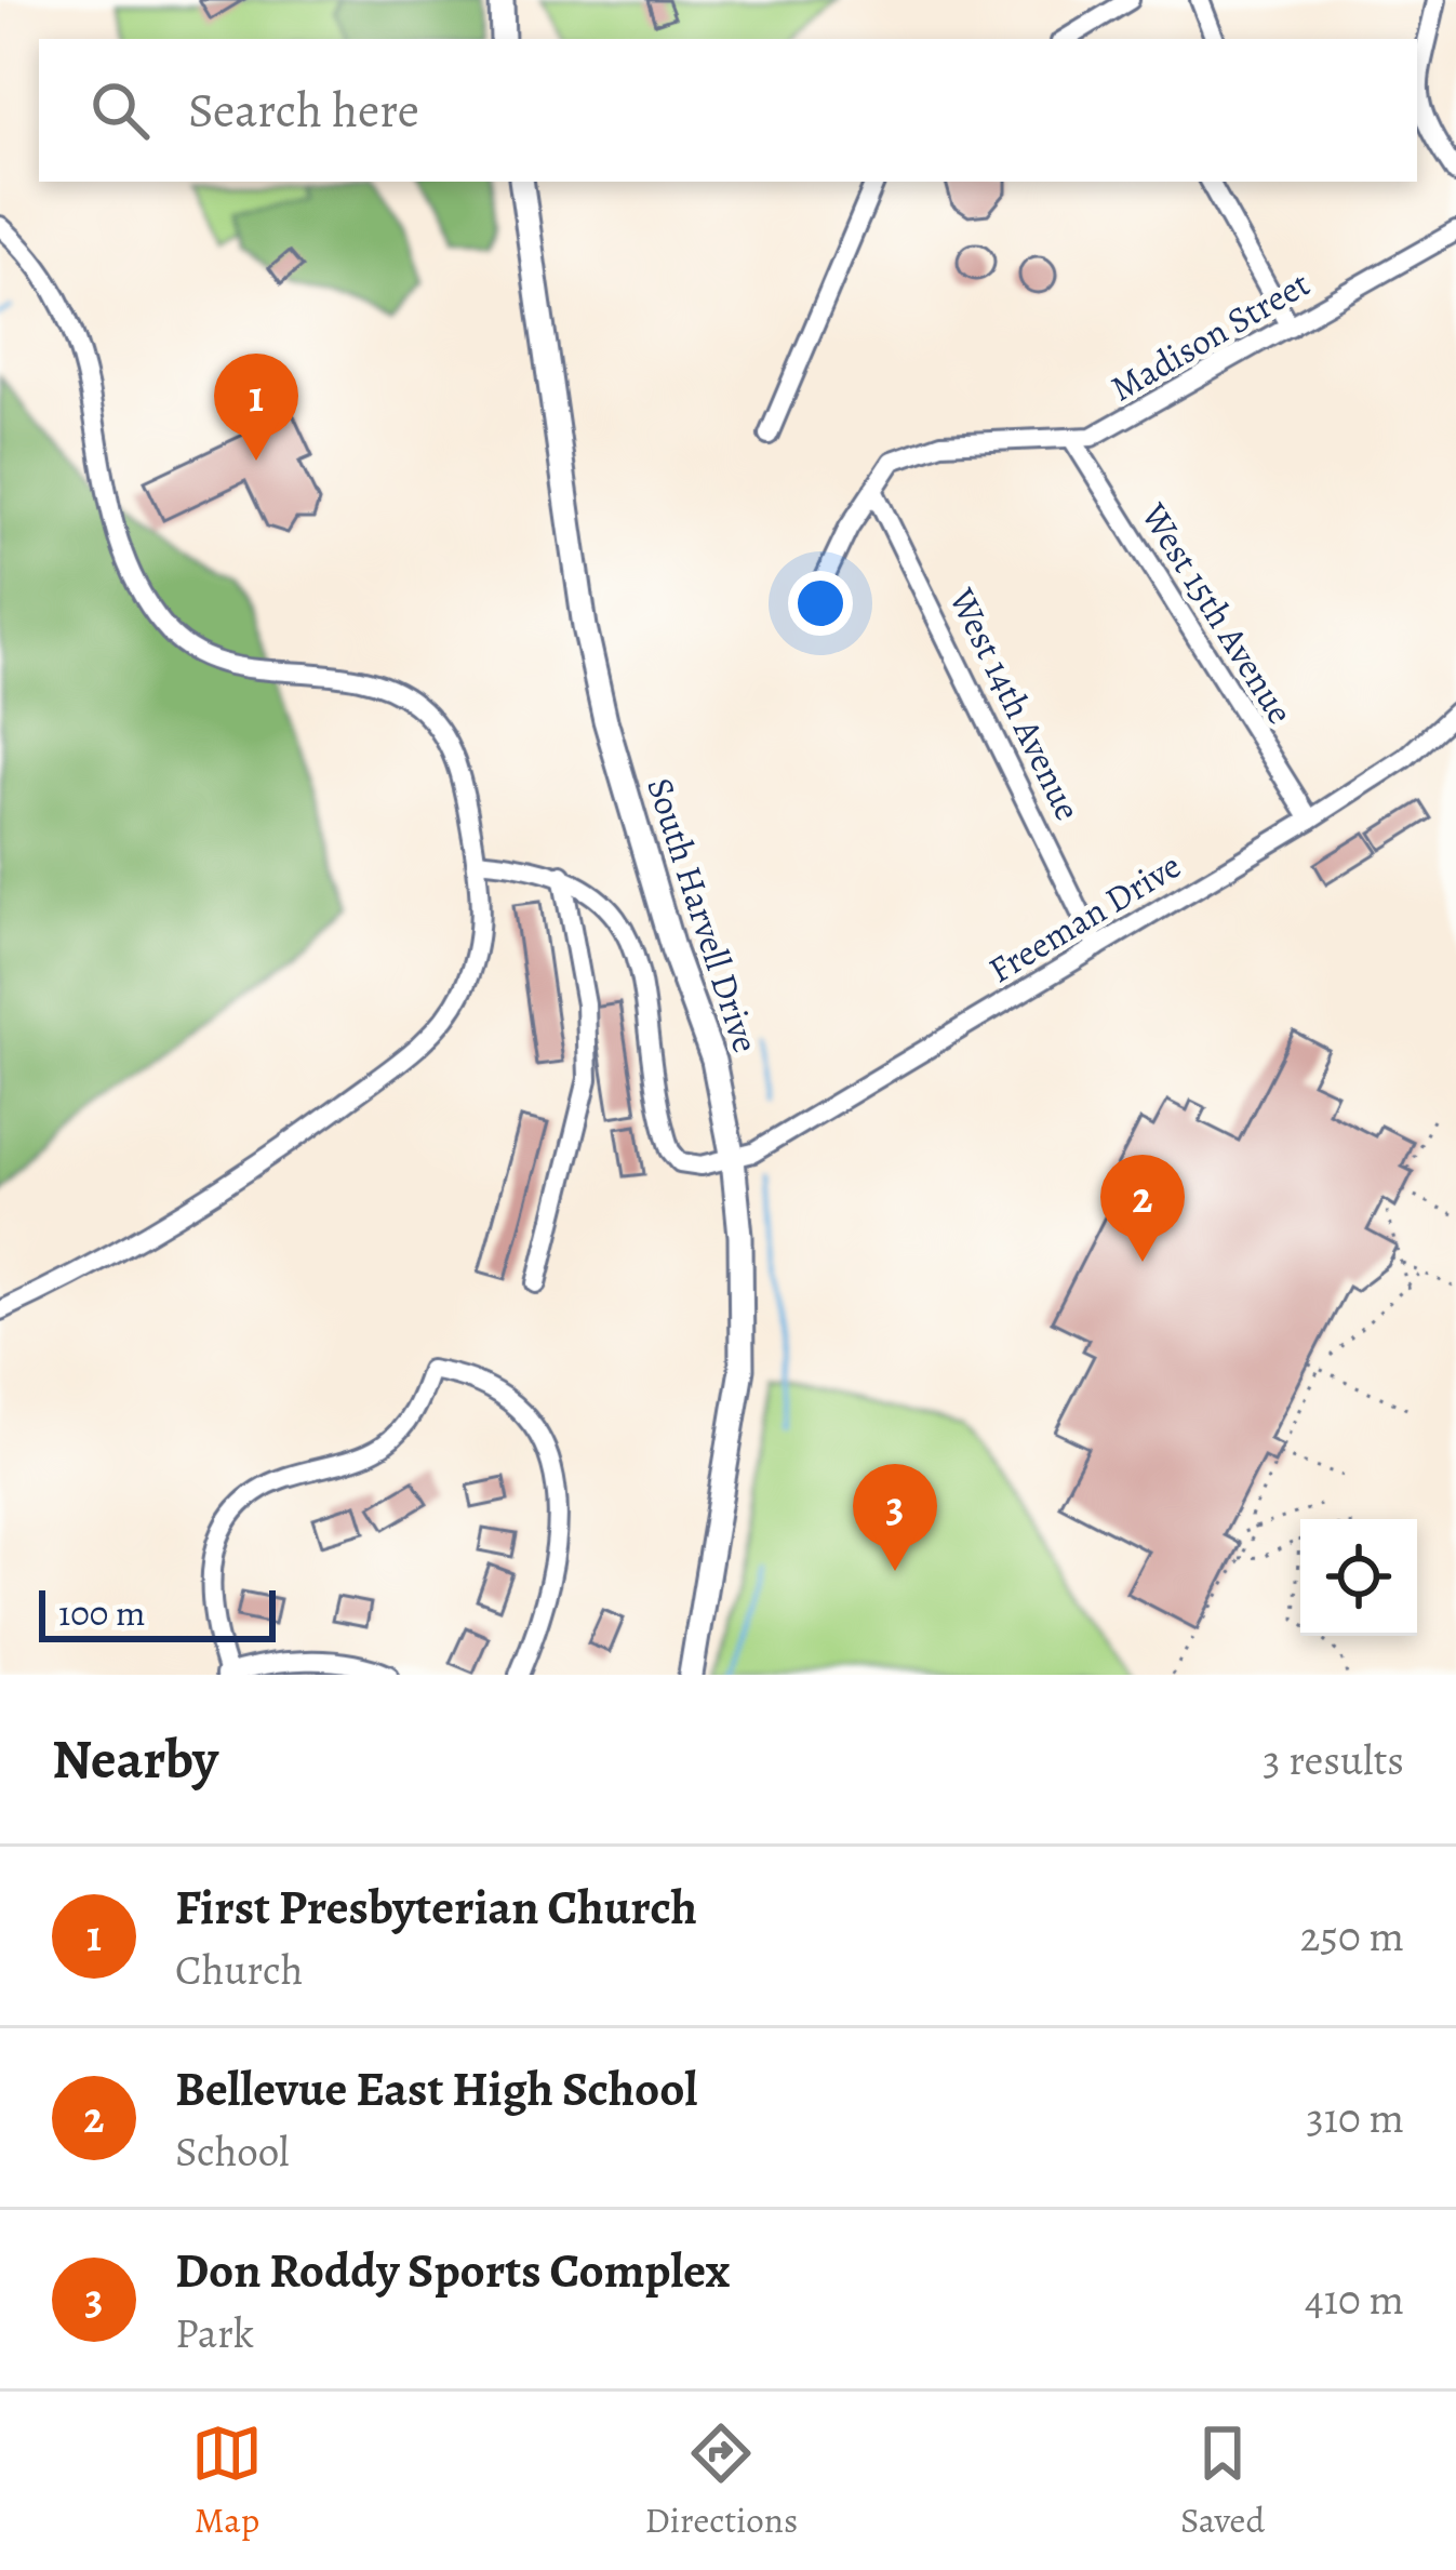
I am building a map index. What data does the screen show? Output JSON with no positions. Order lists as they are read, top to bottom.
{
  "streets": {
    "main road": ["South Harvell Drive"],
    "street": [
      "Madison Street",
      "West 15th Avenue",
      "West 14th Avenue",
      "Freeman Drive"
    ]
  },
  "crossings": [
    ["Madison Street", "West 15th Avenue"],
    ["Madison Street", "West 14th Avenue"],
    ["West 15th Avenue", "Freeman Drive"],
    ["West 14th Avenue", "Freeman Drive"],
    ["South Harvell Drive", "Freeman Drive"]
  ],
  "scale_bar": "100 m",
  "page": {
    "search": "Search here",
    "pins": ["1", "2", "3"],
    "scale": "100 m",
    "heading": ["Nearby", "3 results"],
    "list": [
      {
        "mark": "1",
        "name": "First Presbyterian Church",
        "note": "Church",
        "value": "250 m"
      },
      {
        "mark": "2",
        "name": "Bellevue East High School",
        "note": "School",
        "value": "310 m"
      },
      {
        "mark": "3",
        "name": "Don Roddy Sports Complex",
        "note": "Park",
        "value": "410 m"
      }
    ],
    "nav": ["Map", "Directions", "Saved"]
  }
}
